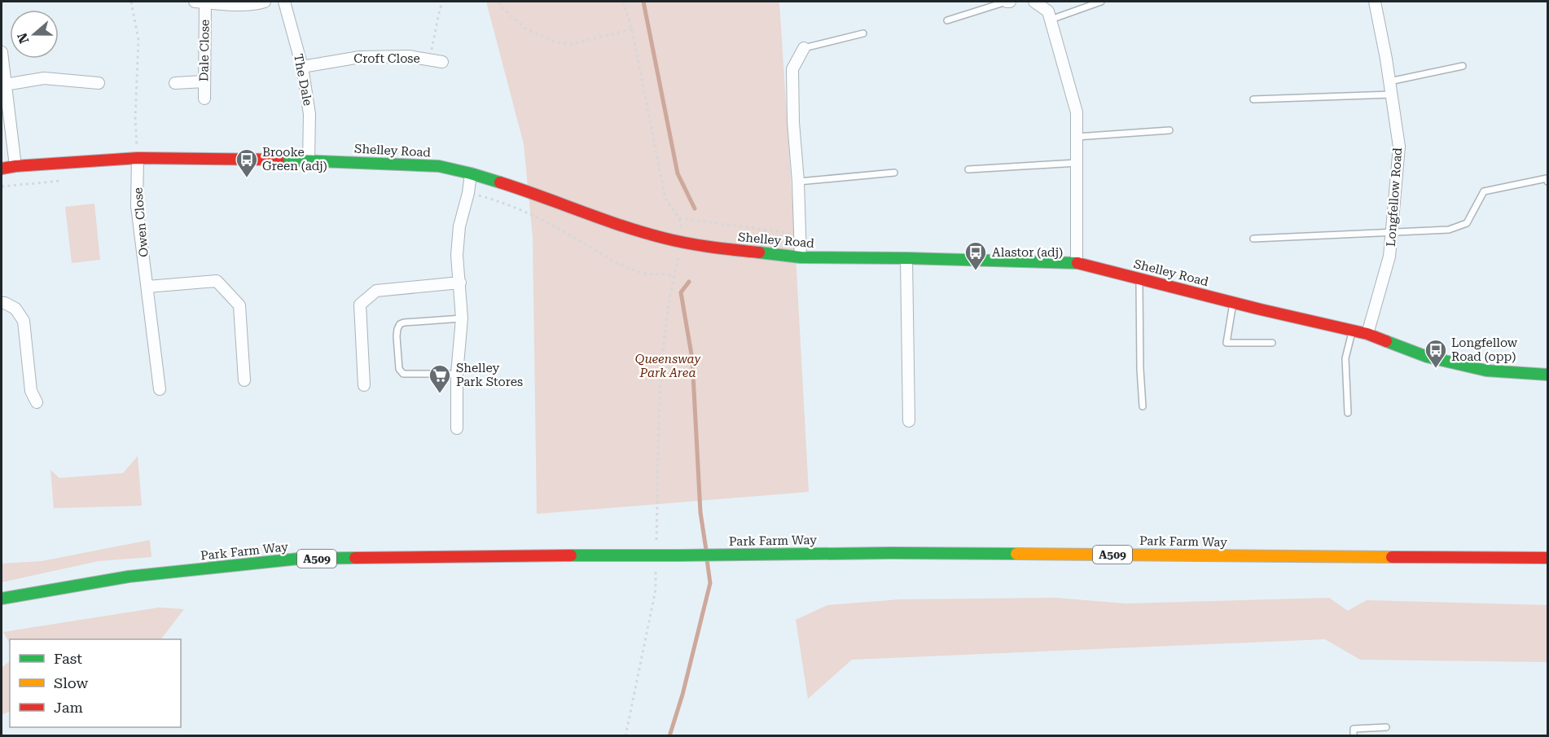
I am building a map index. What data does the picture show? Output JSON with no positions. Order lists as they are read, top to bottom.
{
  "streets": {
    "main road": ["Shelley Road", "Park Farm Way", "A509"],
    "street": [
      "Dale Close",
      "Croft Close",
      "The Dale",
      "Longfellow Road",
      "Owen Close"
    ]
  },
  "crossings": [
    ["Croft Close", "The Dale"],
    ["The Dale", "Shelley Road"],
    ["Shelley Road", "Longfellow Road"],
    ["Shelley Road", "Owen Close"]
  ],
  "parks": ["Queensway Park Area"],
  "places": {
    "bus stop": ["Brooke Green (adj)", "Alastor (adj)", "Longfellow Road (opp)"],
    "supermarket": ["Shelley Park Stores"]
  },
  "legend": ["Fast", "Slow", "Jam"],
  "north": "left"
}
